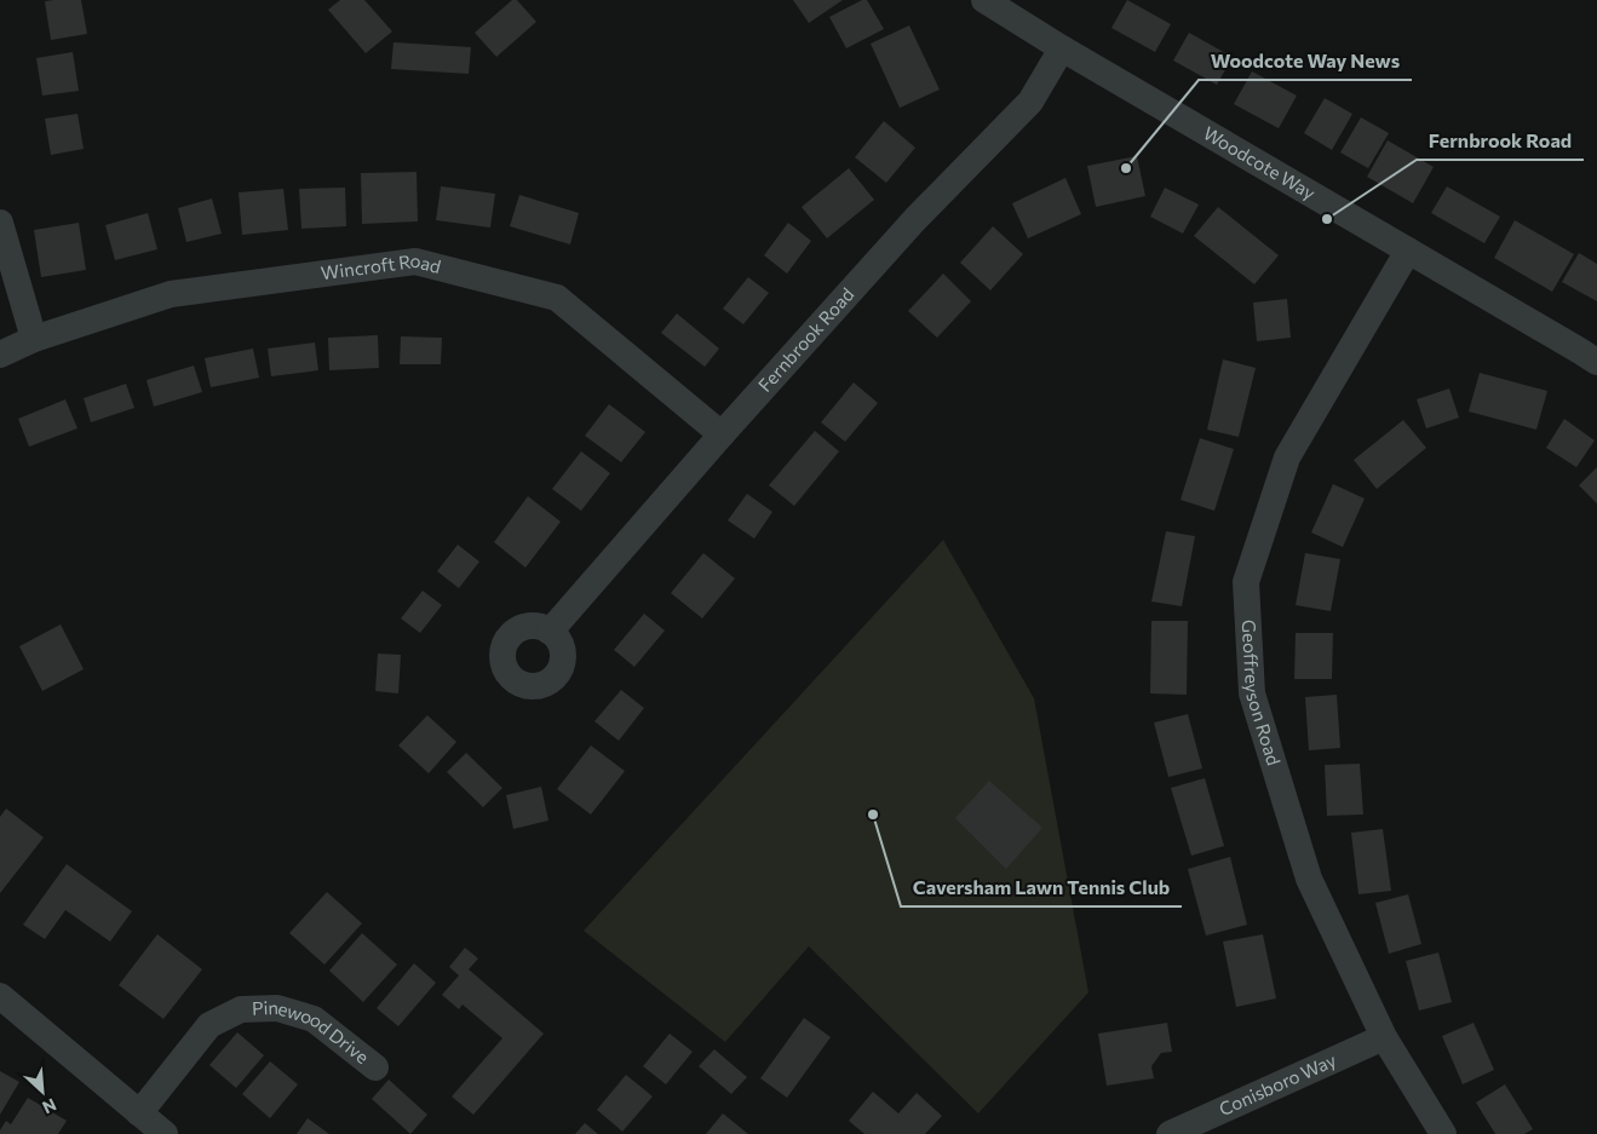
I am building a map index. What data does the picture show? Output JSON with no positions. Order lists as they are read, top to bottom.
{
  "streets": {
    "street": [
      "Woodcote Way",
      "Wincroft Road",
      "Fernbrook Road",
      "Geoffreyson Road",
      "Pinewood Drive",
      "Conisboro Way"
    ]
  },
  "crossings": [
    ["Woodcote Way", "Fernbrook Road"],
    ["Woodcote Way", "Geoffreyson Road"],
    ["Wincroft Road", "Fernbrook Road"],
    ["Geoffreyson Road", "Conisboro Way"]
  ],
  "places": ["Woodcote Way News", "Fernbrook Road", "Caversham Lawn Tennis Club"],
  "north": "bottom right"
}
